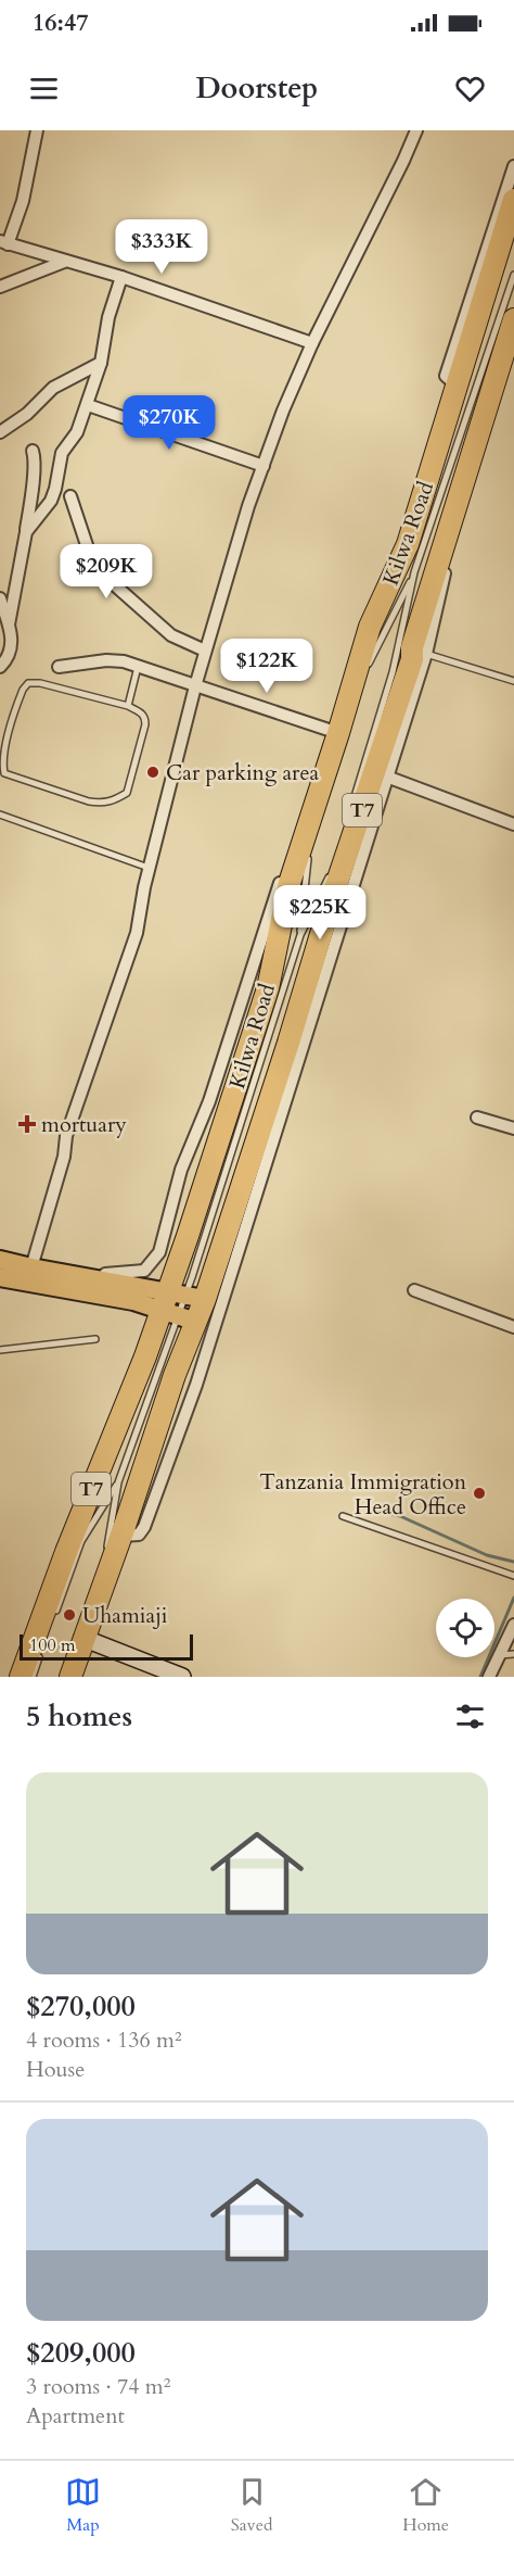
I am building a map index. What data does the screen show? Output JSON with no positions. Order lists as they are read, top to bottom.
{
  "streets": {
    "highway": ["Kilwa Road", "T7"]
  },
  "places": {
    "other": ["Car parking area", "Tanzania Immigration Head Office", "Uhamiaji"],
    "health": ["mortuary"]
  },
  "scale_bar": "100 m",
  "page": {
    "status": "16:47",
    "header": "Doorstep",
    "price": [
      "$333K",
      "$270K",
      "$209K",
      "$122K",
      "$225K"
    ],
    "scale": "100 m",
    "heading": "5 homes",
    "list": [
      {
        "name": "$270,000",
        "note": "4 rooms · 136 m² · House"
      },
      {
        "name": "$209,000",
        "note": "3 rooms · 74 m² · Apartment"
      }
    ],
    "tabs": ["Map", "Saved", "Home"]
  }
}
